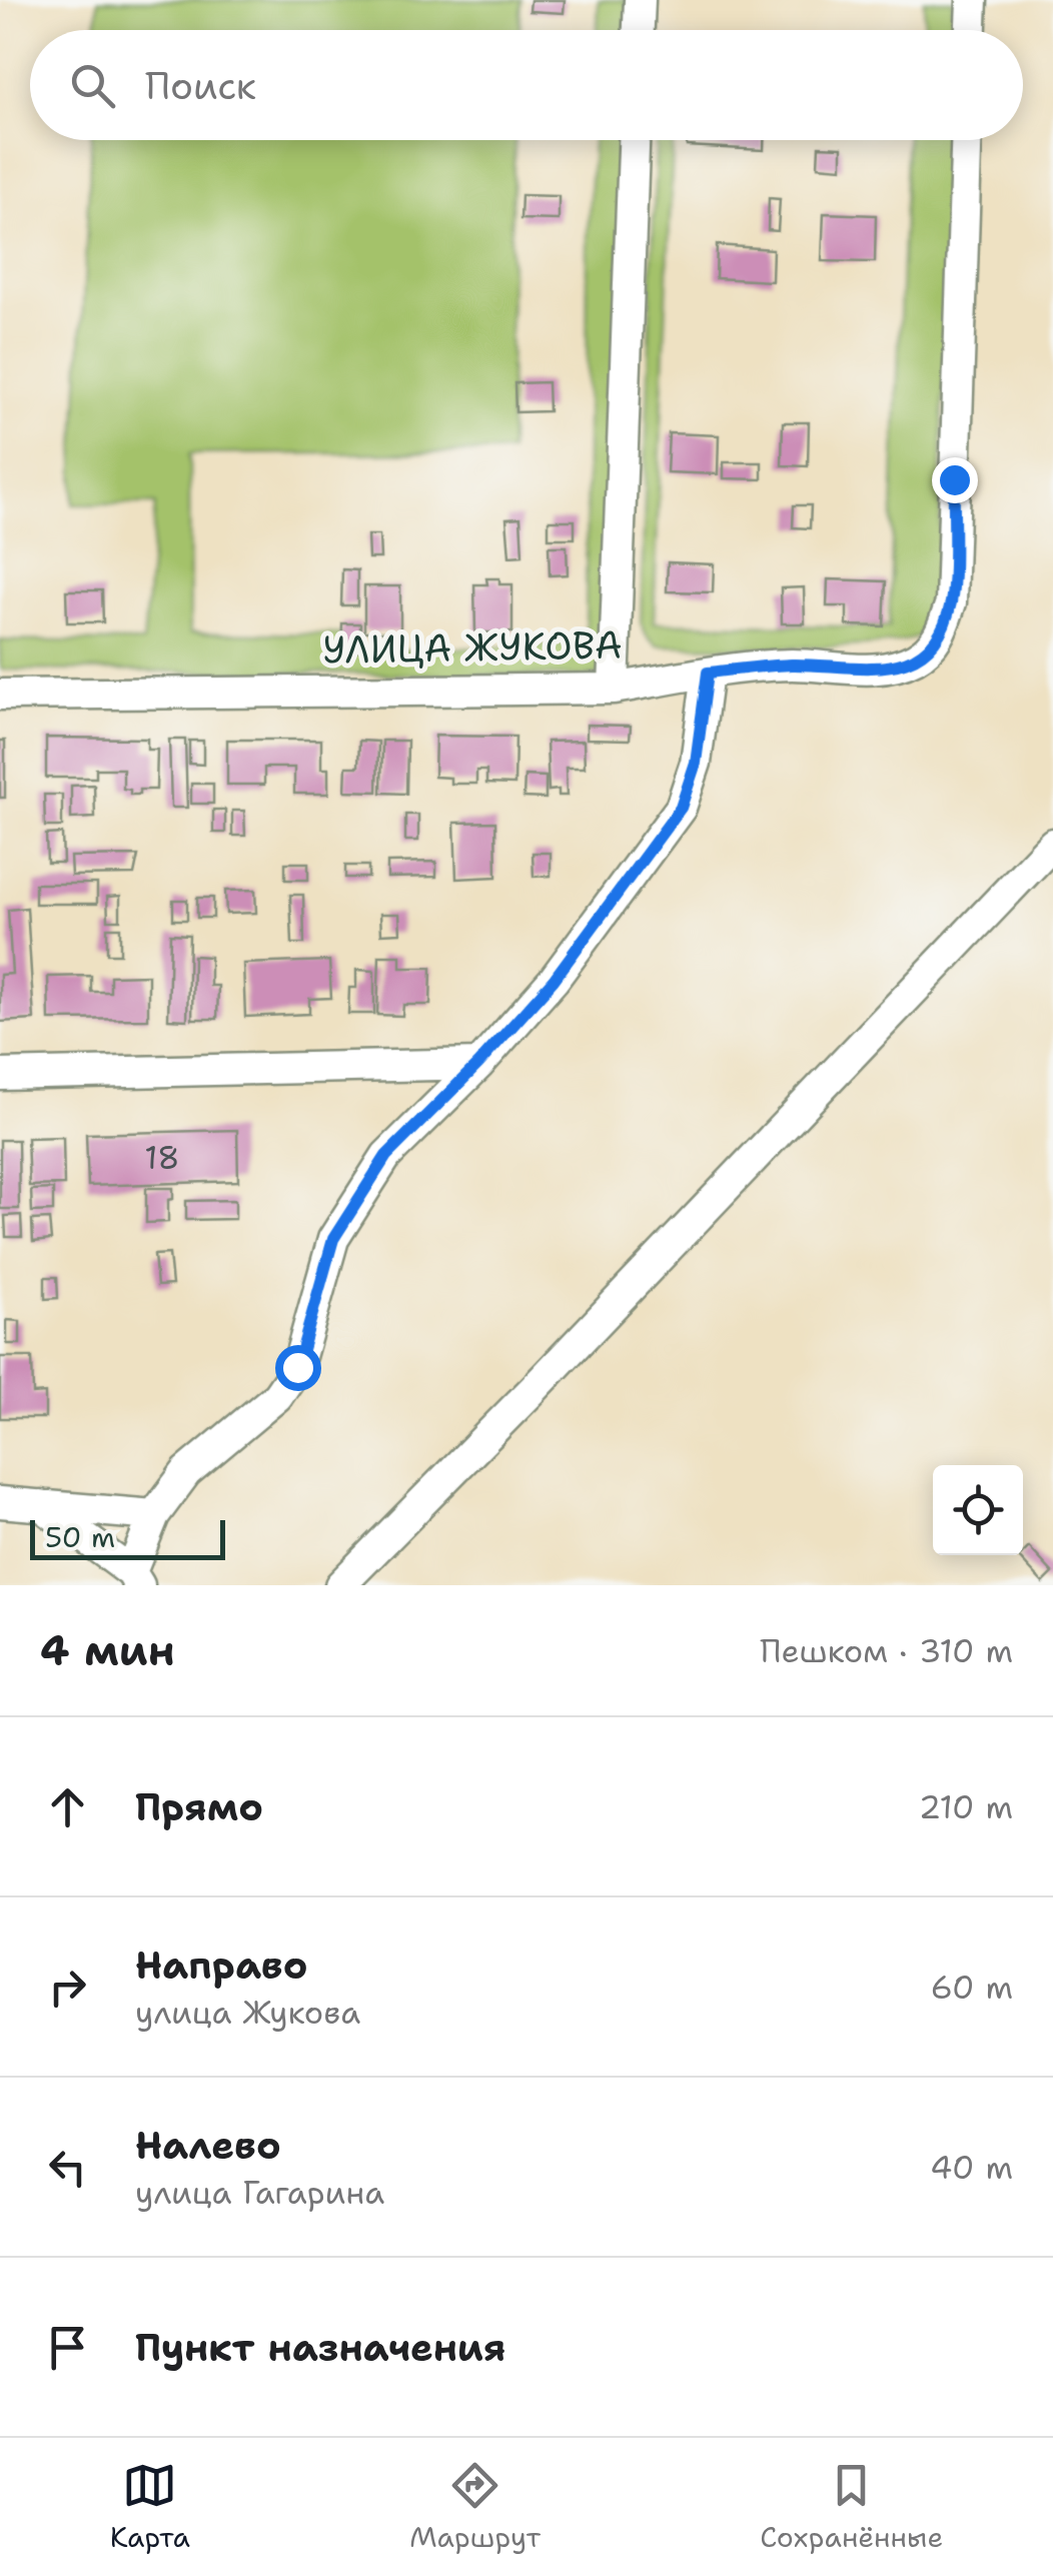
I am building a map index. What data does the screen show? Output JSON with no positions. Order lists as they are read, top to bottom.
{
  "streets": {
    "street": ["УЛИЦА ЖУКОВА"]
  },
  "house_numbers": ["18"],
  "scale_bar": "50 m",
  "page": {
    "search": "Поиск",
    "scale": "50 m",
    "heading": ["4 мин", "Пешком · 310 m"],
    "list": [
      ["Прямо", "210 m"],
      ["Направо", "улица Жукова", "60 m"],
      ["Налево", "улица Гагарина", "40 m"],
      "Пункт назначения"
    ],
    "nav": ["Карта", "Маршрут", "Сохранённые"]
  }
}
